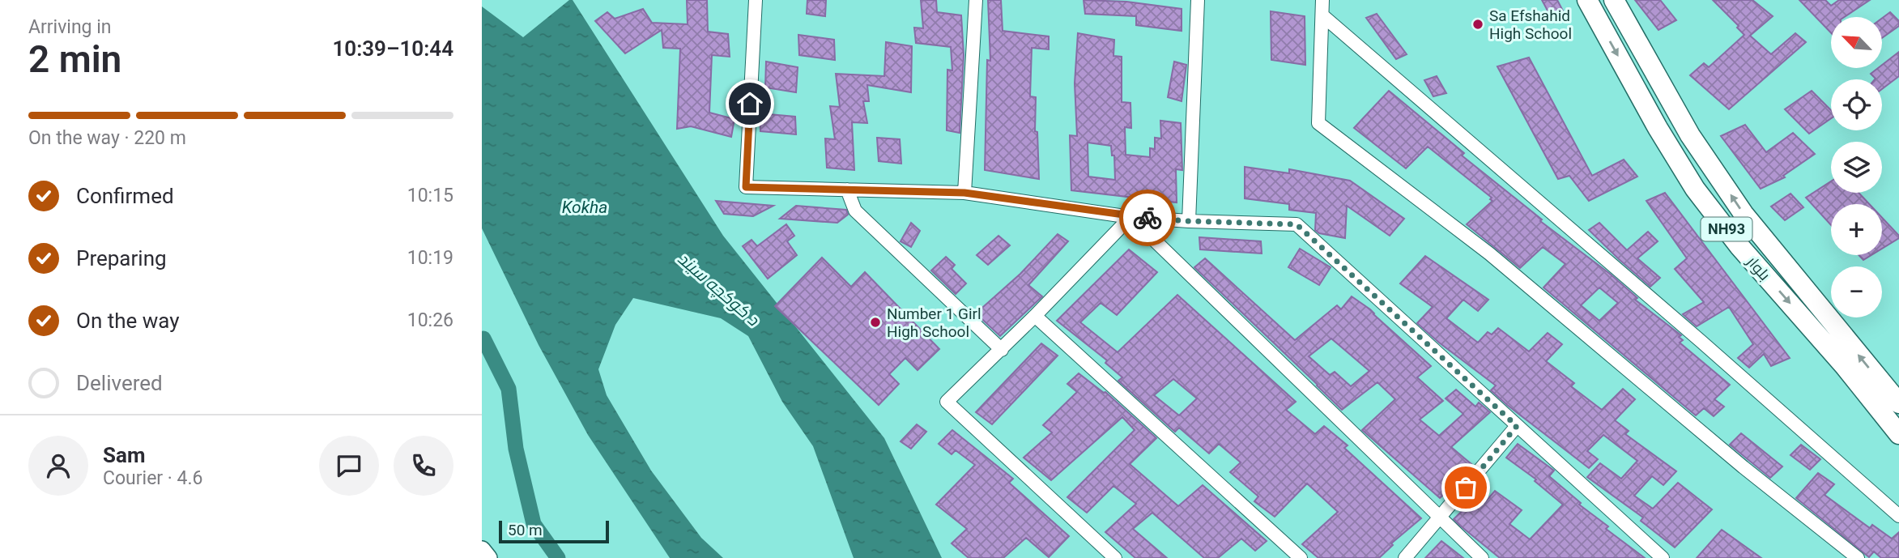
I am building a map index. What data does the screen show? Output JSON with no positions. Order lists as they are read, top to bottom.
{
  "streets": {
    "main road": ["NH93", "بلوار"]
  },
  "water": ["Kokha", "د کوکچه سیند"],
  "places": ["Sa Efshahid High School", "Number 1 Girl High School"],
  "scale_bar": "50 m",
  "north": "top left",
  "page": {
    "heading": ["2 min", "Arriving in", "10:39–10:44"],
    "panel": ["Sam", "Courier · 4.6"],
    "map_buttons": ["+", "−"],
    "bar": "On the way · 220 m",
    "list": [
      ["Confirmed", "10:15"],
      ["Preparing", "10:19"],
      ["On the way", "10:26"],
      "Delivered"
    ],
    "scale": "50 m"
  }
}
